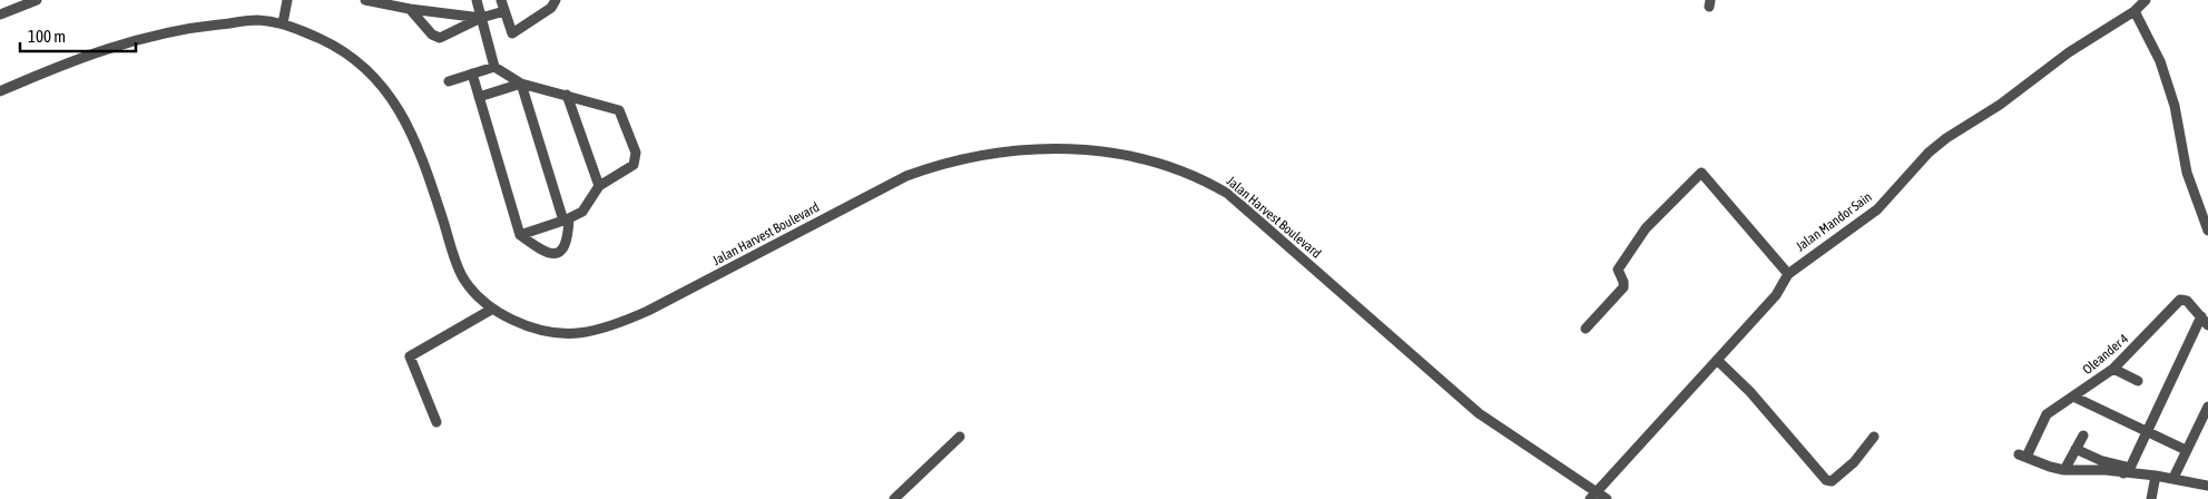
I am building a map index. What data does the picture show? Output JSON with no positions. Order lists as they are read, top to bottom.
{
  "streets": {
    "street": ["Jalan Harvest Boulevard", "Jalan Mandor Sain", "Oleander 4"]
  },
  "crossings": [
    ["Jalan Harvest Boulevard", "Jalan Mandor Sain"]
  ],
  "scale_bar": "100 m"
}
